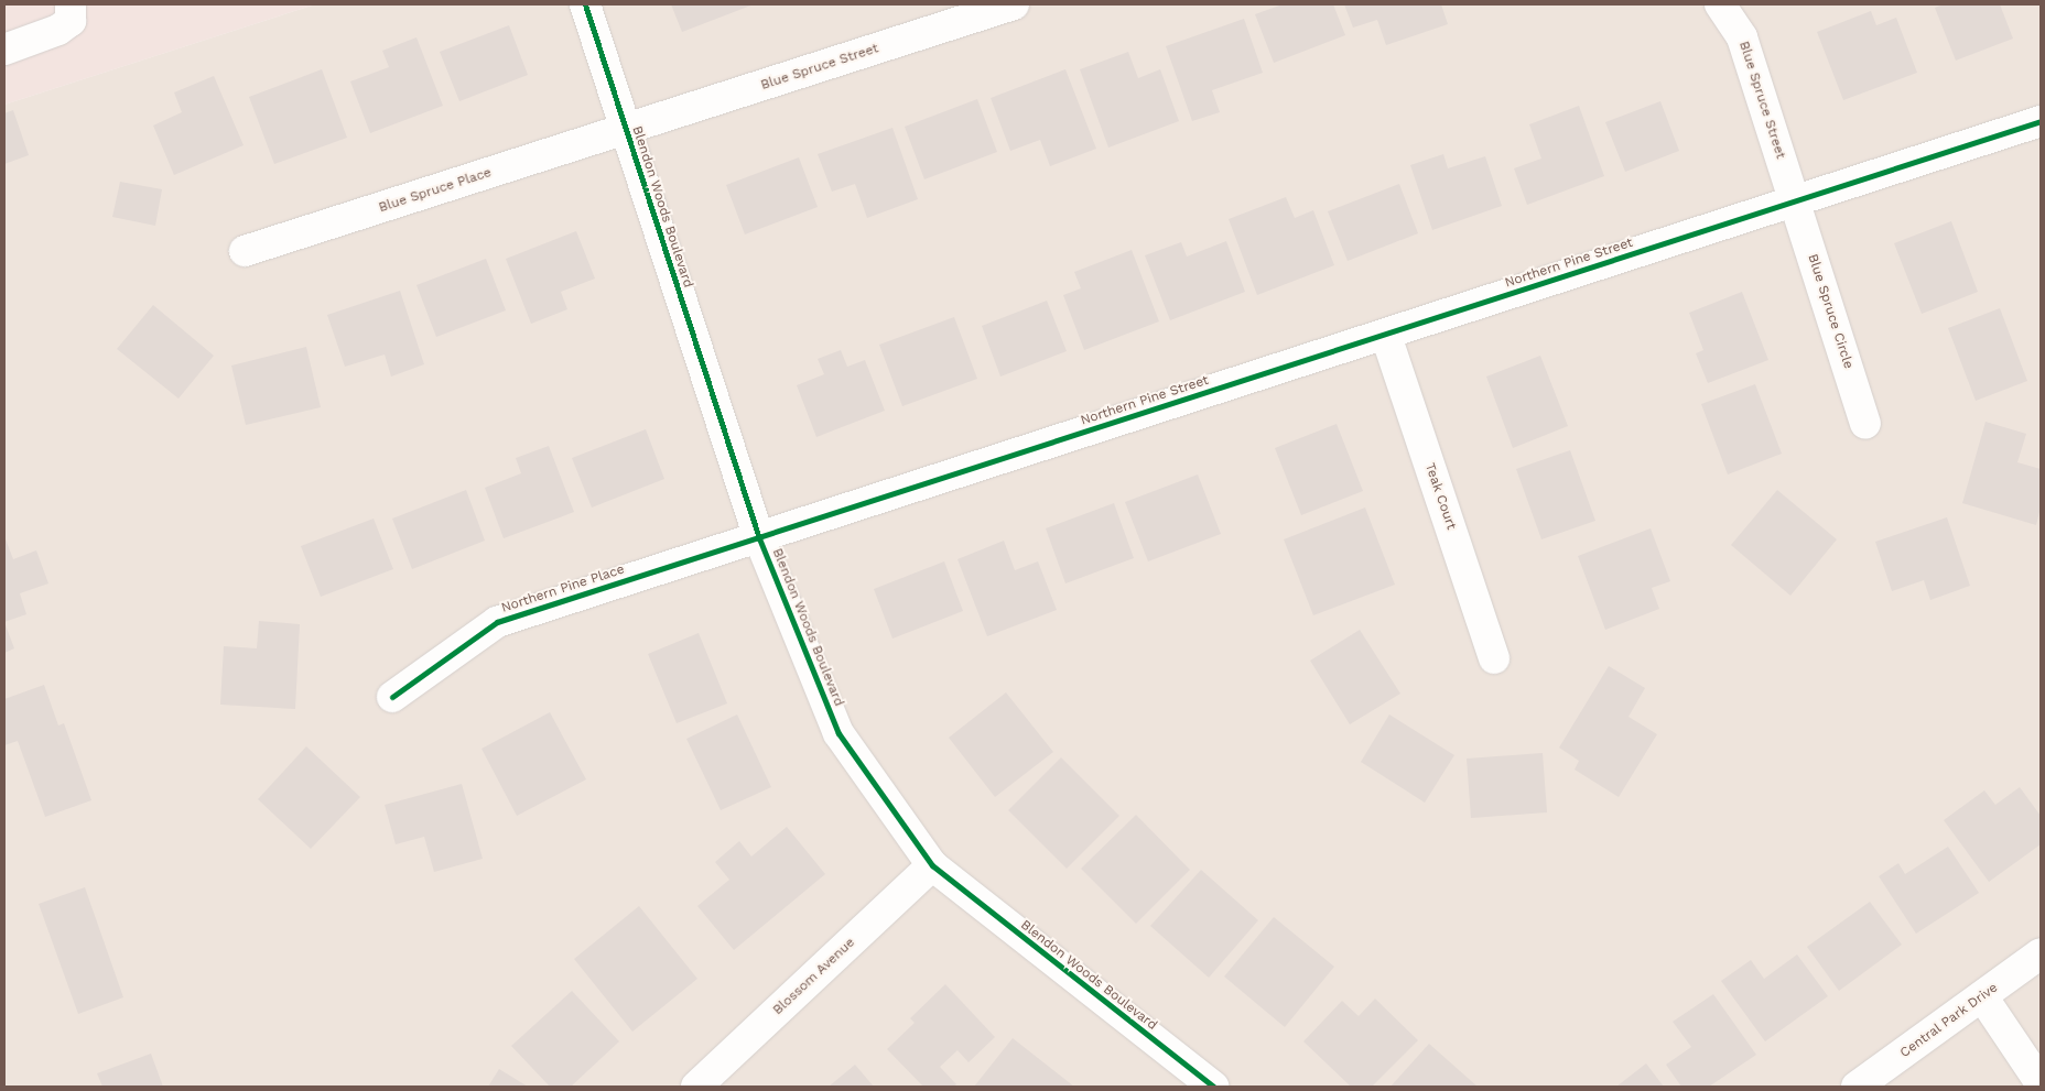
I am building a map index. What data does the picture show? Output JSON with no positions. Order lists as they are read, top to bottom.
{
  "streets": {
    "street": [
      "Blue Spruce Street",
      "Blue Spruce Place",
      "Blendon Woods Boulevard",
      "Northern Pine Street",
      "Blue Spruce Circle",
      "Teak Court",
      "Northern Pine Place",
      "Blossom Avenue",
      "Central Park Drive"
    ]
  },
  "crossings": [
    ["Blue Spruce Street", "Blue Spruce Place"],
    ["Blue Spruce Street", "Blendon Woods Boulevard"],
    ["Blue Spruce Street", "Northern Pine Street"],
    ["Blue Spruce Street", "Blue Spruce Circle"],
    ["Blue Spruce Place", "Blendon Woods Boulevard"],
    ["Blendon Woods Boulevard", "Northern Pine Street"],
    ["Blendon Woods Boulevard", "Northern Pine Place"],
    ["Blendon Woods Boulevard", "Blossom Avenue"],
    ["Northern Pine Street", "Blue Spruce Circle"],
    ["Northern Pine Street", "Teak Court"],
    ["Northern Pine Street", "Northern Pine Place"]
  ]
}
